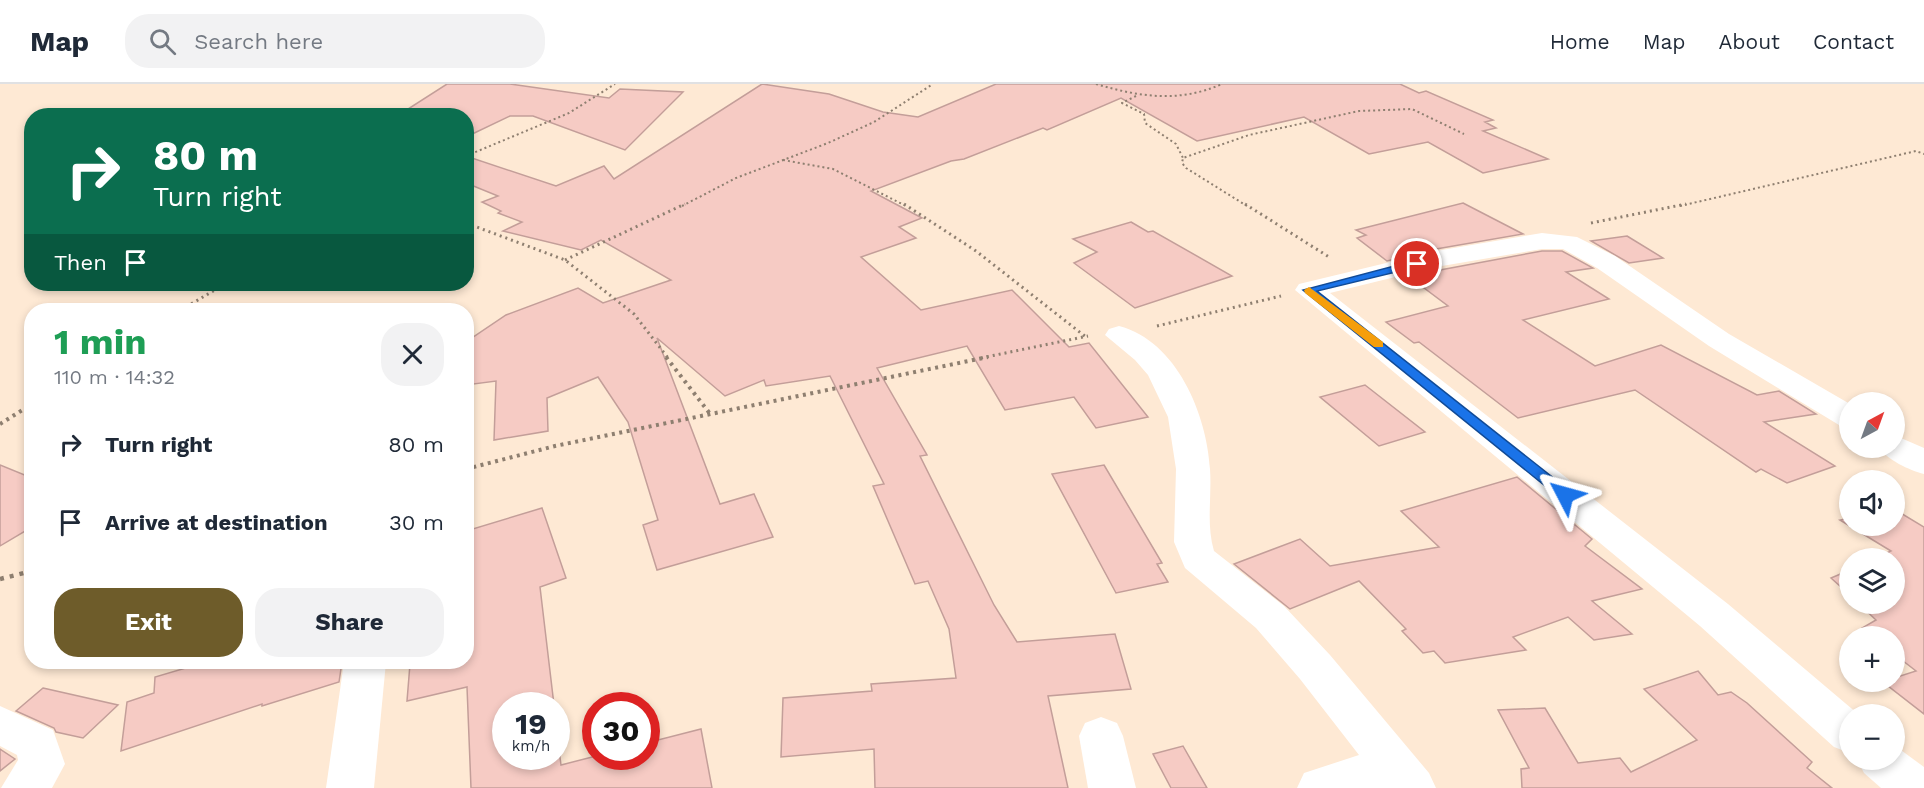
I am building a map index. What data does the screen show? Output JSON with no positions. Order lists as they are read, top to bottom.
{
  "north": "top right",
  "page": {
    "header": "Map",
    "search": "Search here",
    "nav": [
      "Home",
      "Map",
      "About",
      "Contact"
    ],
    "turn": ["80 m", "Turn right"],
    "then": "Then",
    "heading": ["1 min", "110 m · 14:32"],
    "map_buttons": ["+", "−"],
    "list": [
      {
        "name": "Turn right",
        "value": "80 m"
      },
      {
        "name": "Arrive at destination",
        "value": "30 m"
      }
    ],
    "buttons": ["Exit", "Share"],
    "speed": "19 km/h",
    "limit": "30"
  }
}
